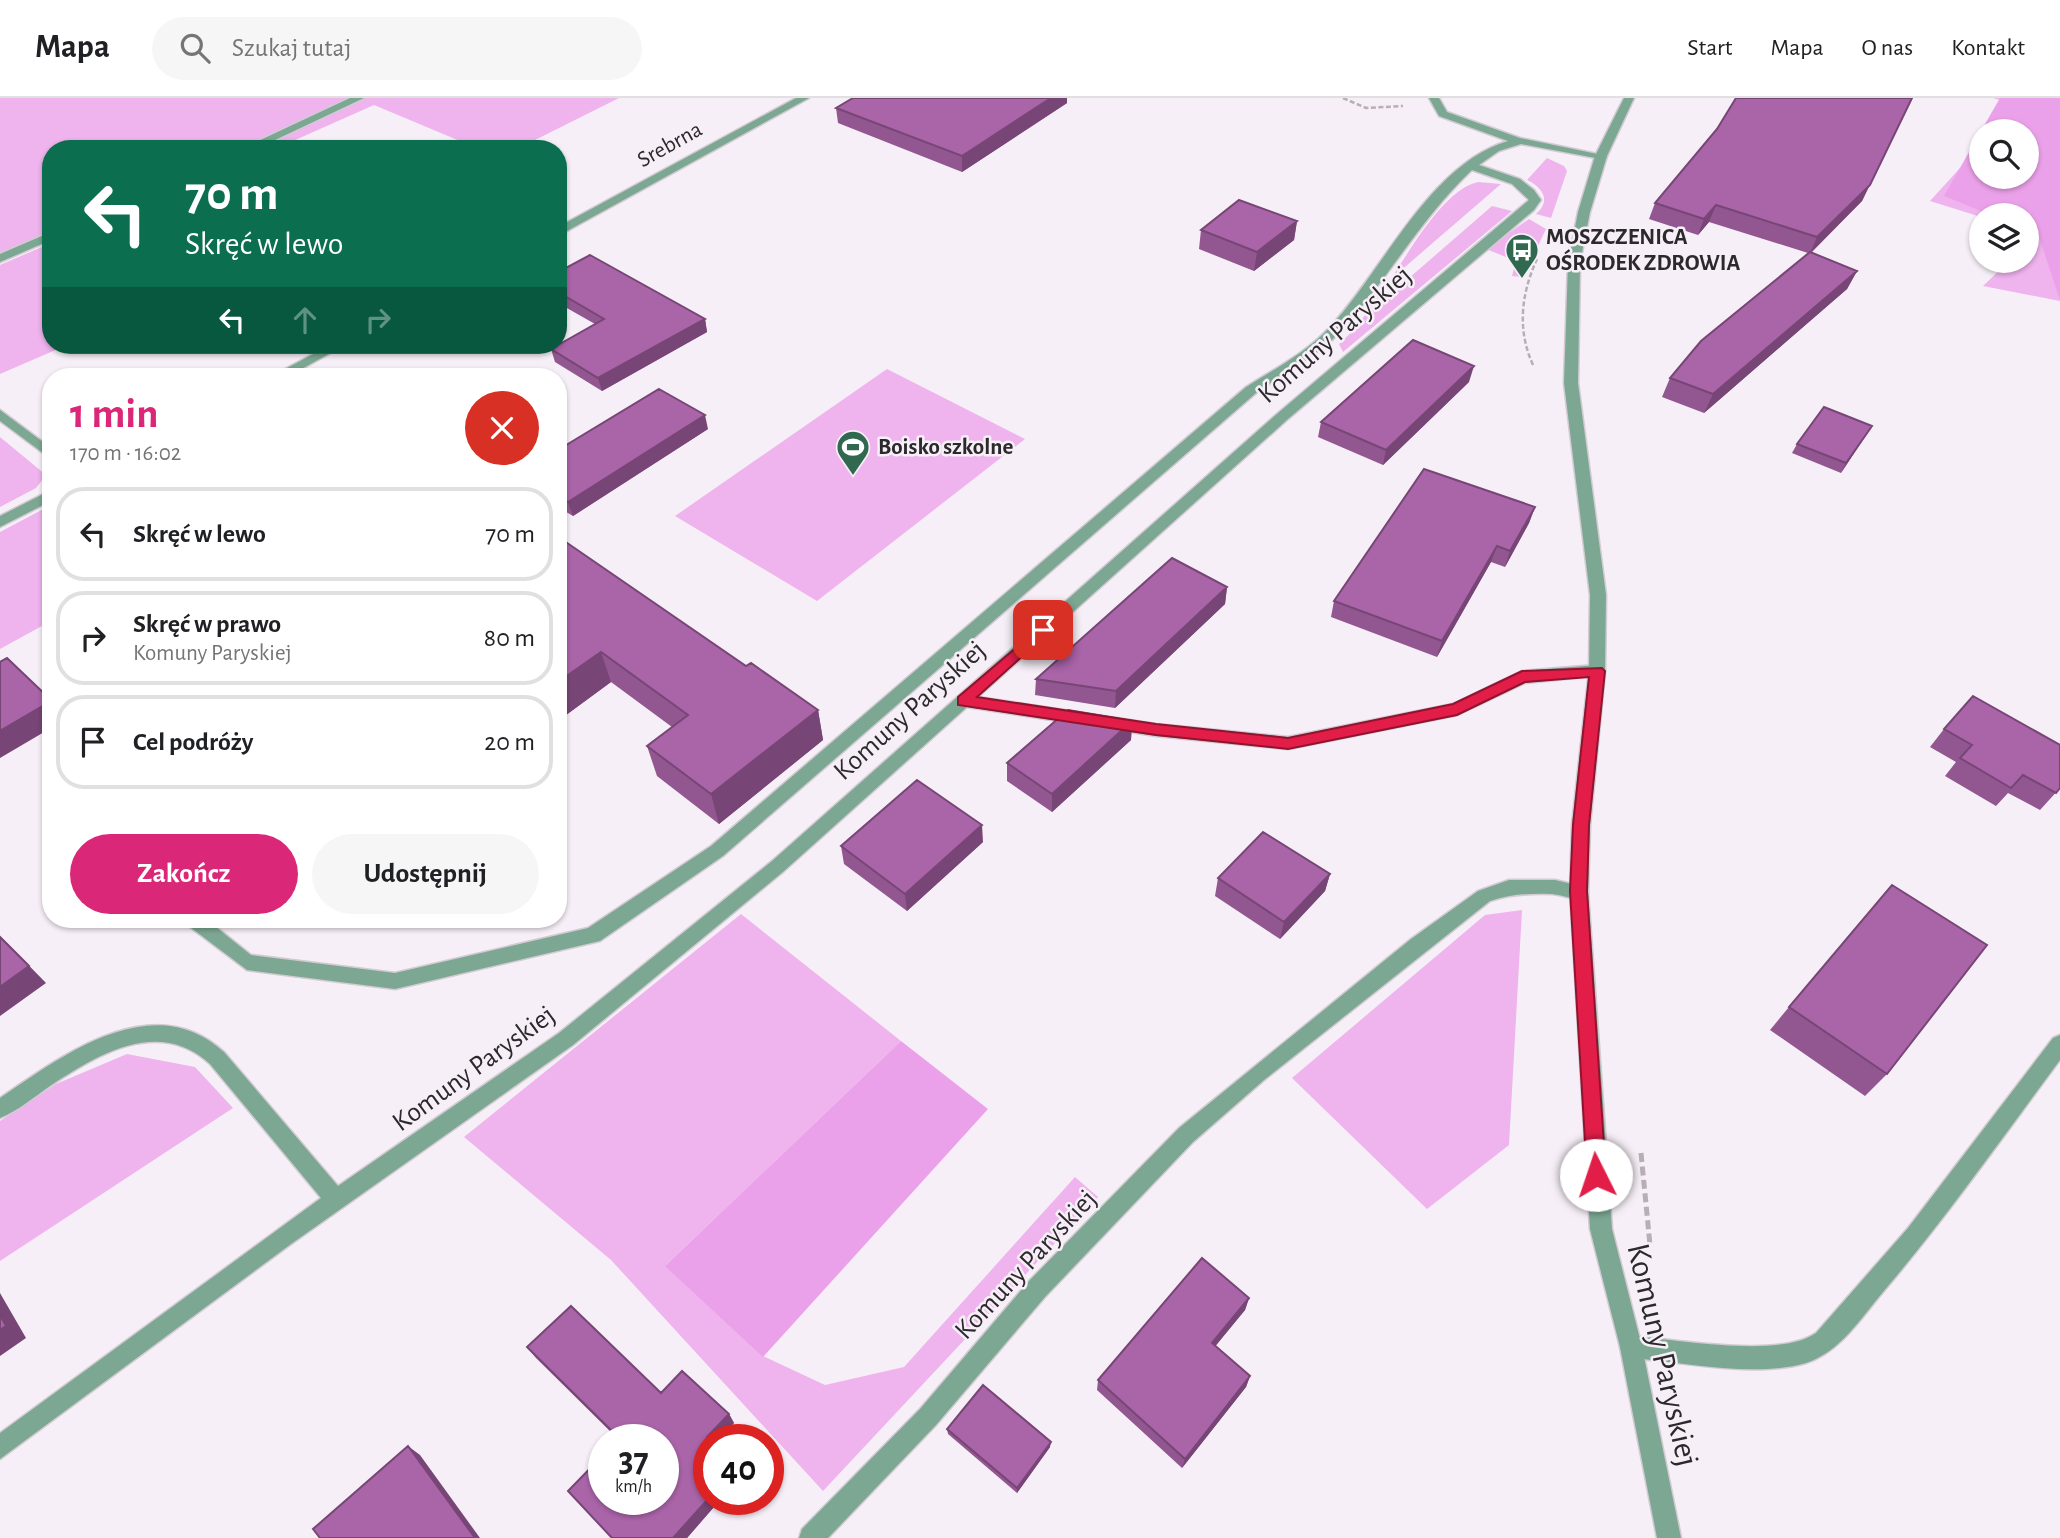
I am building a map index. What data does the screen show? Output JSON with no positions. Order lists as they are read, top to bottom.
{
  "streets": {
    "street": ["Srebrna", "Komuny Paryskiej"]
  },
  "places": {
    "bus stop": ["MOSZCZENICA OŚRODEK ZDROWIA"],
    "sports": ["Boisko szkolne"]
  },
  "page": {
    "header": "Mapa",
    "search": "Szukaj tutaj",
    "nav": [
      "Start",
      "Mapa",
      "O nas",
      "Kontakt"
    ],
    "turn": ["70 m", "Skręć w lewo"],
    "heading": ["1 min", "170 m · 16:02"],
    "list": [
      {
        "name": "Skręć w lewo",
        "value": "70 m"
      },
      {
        "name": "Skręć w prawo",
        "note": "Komuny Paryskiej",
        "value": "80 m"
      },
      {
        "name": "Cel podróży",
        "value": "20 m"
      }
    ],
    "buttons": ["Zakończ", "Udostępnij"],
    "speed": "37 km/h",
    "limit": "40"
  }
}
